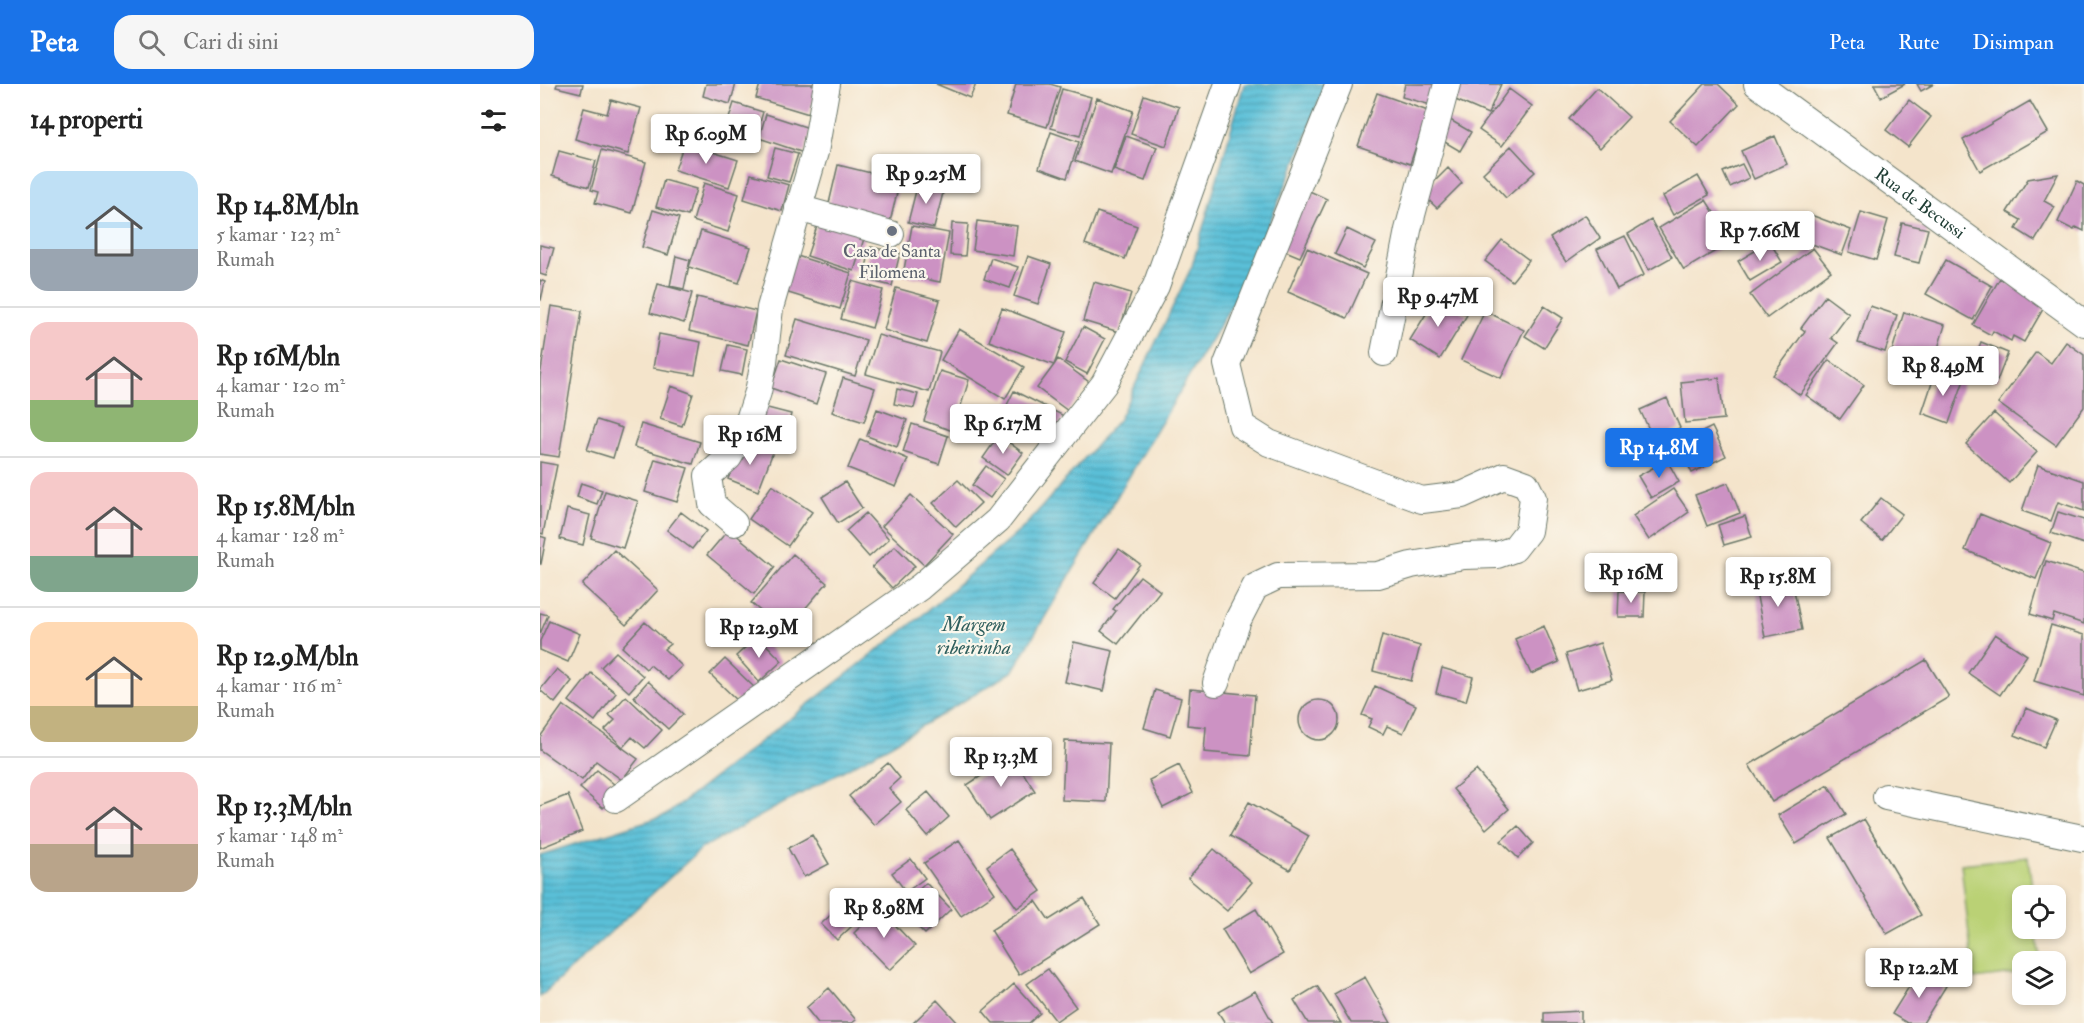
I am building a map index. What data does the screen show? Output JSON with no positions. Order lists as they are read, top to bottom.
{
  "streets": {
    "street": ["Rua de Becussi"]
  },
  "water": ["Margem ribeirinha"],
  "places": ["Casa de Santa Filomena"],
  "page": {
    "header": "Peta",
    "search": "Cari di sini",
    "nav": ["Peta", "Rute", "Disimpan"],
    "heading": "14 properti",
    "price": [
      "Rp 6.09M",
      "Rp 9.25M",
      "Rp 7.66M",
      "Rp 9.47M",
      "Rp 8.49M",
      "Rp 6.17M",
      "Rp 16M",
      "Rp 14.8M",
      "Rp 16M",
      "Rp 15.8M",
      "Rp 12.9M",
      "Rp 13.3M",
      "Rp 8.98M",
      "Rp 12.2M"
    ],
    "list": [
      {
        "name": "Rp 14.8M/bln",
        "note": "5 kamar · 123 m² · Rumah"
      },
      {
        "name": "Rp 16M/bln",
        "note": "4 kamar · 120 m² · Rumah"
      },
      {
        "name": "Rp 15.8M/bln",
        "note": "4 kamar · 128 m² · Rumah"
      },
      {
        "name": "Rp 12.9M/bln",
        "note": "4 kamar · 116 m² · Rumah"
      },
      {
        "name": "Rp 13.3M/bln",
        "note": "5 kamar · 148 m² · Rumah"
      }
    ]
  }
}
